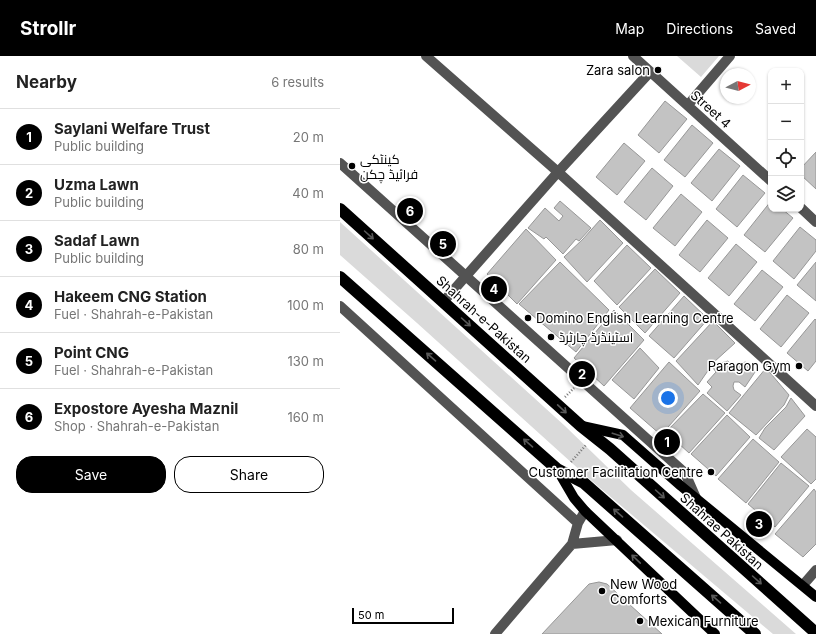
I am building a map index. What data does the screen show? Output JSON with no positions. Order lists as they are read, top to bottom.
{
  "streets": {
    "highway": ["Shahrah-e-Pakistan", "Shahrae Pakistan"],
    "street": ["Street 4"]
  },
  "crossings": [
    ["Shahrah-e-Pakistan", "Shahrae Pakistan"]
  ],
  "places": [
    "Zara salon",
    "کینٹکی فرائیڈ چکن",
    "Domino English Learning Centre",
    "اسٹینڈرڈ چارٹرڈ",
    "Paragon Gym",
    "Customer Facilitation Centre",
    "New Wood Comforts",
    "Mexican Furniture"
  ],
  "scale_bar": "50 m",
  "north": "right",
  "page": {
    "header": "Strollr",
    "nav": ["Map", "Directions", "Saved"],
    "heading": ["Nearby", "6 results"],
    "map_buttons": ["+", "−"],
    "list": [
      {
        "mark": "1",
        "name": "Saylani Welfare Trust",
        "note": "Public building",
        "value": "20 m"
      },
      {
        "mark": "2",
        "name": "Uzma Lawn",
        "note": "Public building",
        "value": "40 m"
      },
      {
        "mark": "3",
        "name": "Sadaf Lawn",
        "note": "Public building",
        "value": "80 m"
      },
      {
        "mark": "4",
        "name": "Hakeem CNG Station",
        "note": "Fuel · Shahrah-e-Pakistan",
        "value": "100 m"
      },
      {
        "mark": "5",
        "name": "Point CNG",
        "note": "Fuel · Shahrah-e-Pakistan",
        "value": "130 m"
      },
      {
        "mark": "6",
        "name": "Expostore Ayesha Maznil",
        "note": "Shop · Shahrah-e-Pakistan",
        "value": "160 m"
      }
    ],
    "pins": [
      "6",
      "5",
      "4",
      "2",
      "1",
      "3"
    ],
    "buttons": ["Save", "Share"],
    "scale": "50 m"
  }
}
